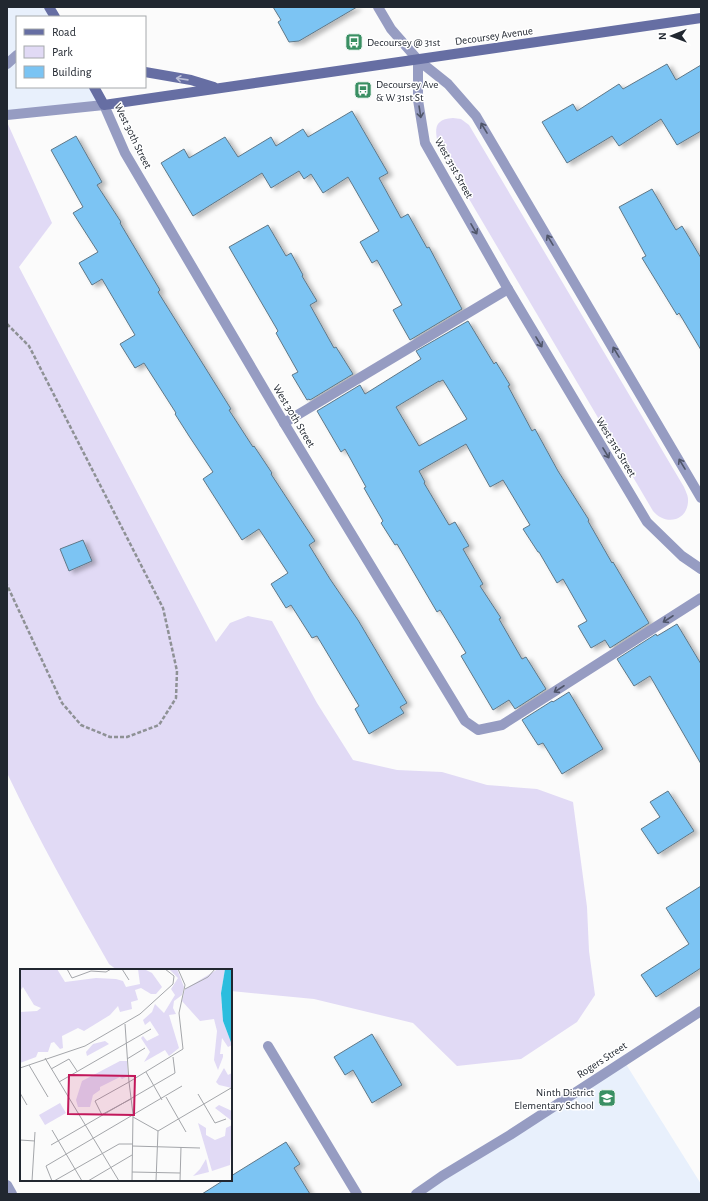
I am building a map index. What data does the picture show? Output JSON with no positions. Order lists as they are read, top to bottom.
{
  "streets": {
    "main road": ["Decoursey Avenue"],
    "street": ["West 30th Street", "West 31st Street", "Rogers Street"]
  },
  "crossings": [
    ["Decoursey Avenue", "West 30th Street"],
    ["Decoursey Avenue", "West 31st Street"]
  ],
  "places": {
    "bus stop": ["Decoursey @ 31st", "Decoursey Ave & W 31st St"],
    "school or university": ["Ninth District Elementary School"]
  },
  "legend": ["Road", "Park", "Building"],
  "north": "left"
}
